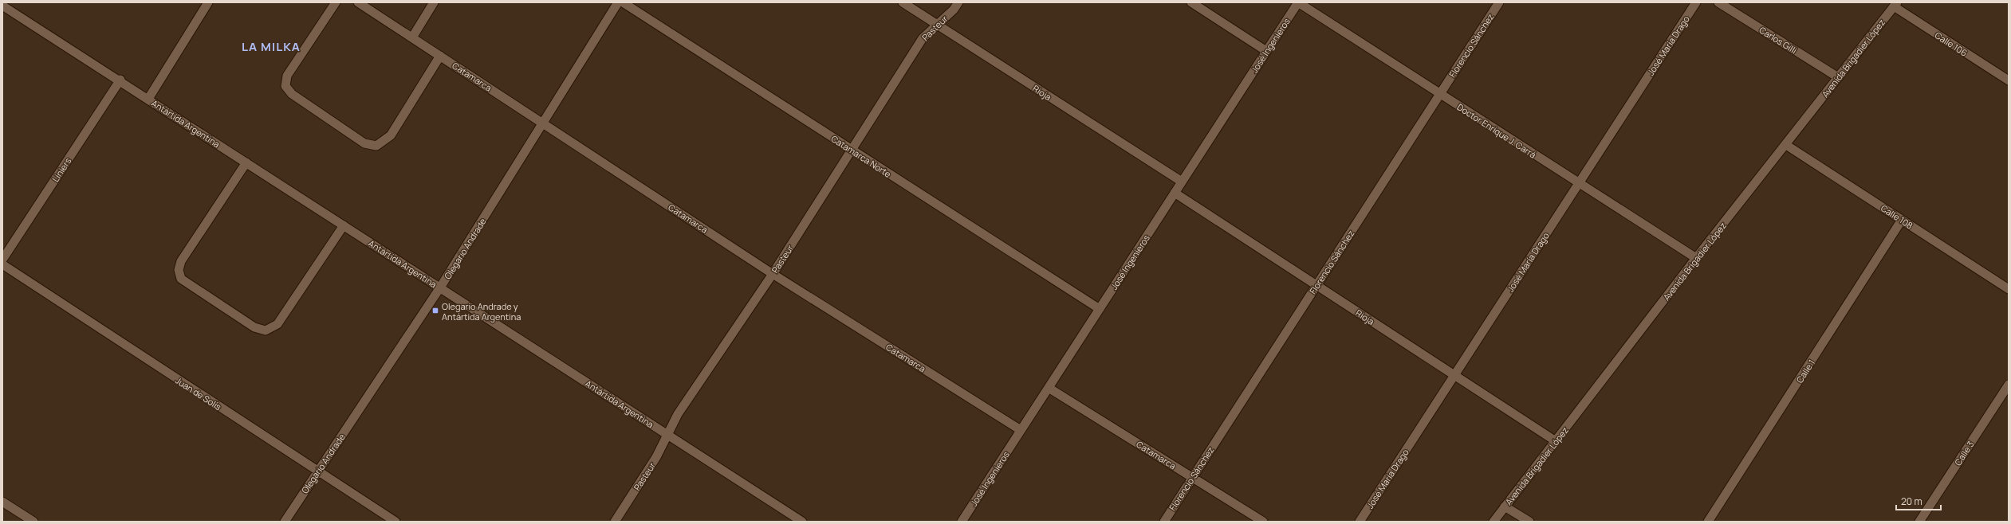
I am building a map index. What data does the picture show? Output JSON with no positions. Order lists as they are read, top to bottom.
{
  "streets": {
    "street": [
      "Pasteur",
      "Carlos Gilli",
      "Calle 106",
      "José Ingenieros",
      "Florencio Sánchez",
      "José María Drago",
      "Avenida Brigadier López",
      "Catamarca",
      "Rioja",
      "Antártida Argentina",
      "Doctor Enrique J. Carrá",
      "Catamarca Norte",
      "Liniers",
      "Calle 108",
      "Olegario Andrade",
      "Calle 1",
      "Juan de Solís",
      "Calle 3"
    ]
  },
  "crossings": [
    ["Pasteur", "Catamarca"],
    ["Pasteur", "Rioja"],
    ["Pasteur", "Antártida Argentina"],
    ["Pasteur", "Catamarca Norte"],
    ["Carlos Gilli", "Avenida Brigadier López"],
    ["Calle 106", "Avenida Brigadier López"],
    ["José Ingenieros", "Catamarca"],
    ["José Ingenieros", "Rioja"],
    ["José Ingenieros", "Doctor Enrique J. Carrá"],
    ["José Ingenieros", "Catamarca Norte"],
    ["Florencio Sánchez", "Catamarca"],
    ["Florencio Sánchez", "Rioja"],
    ["Florencio Sánchez", "Doctor Enrique J. Carrá"],
    ["José María Drago", "Rioja"],
    ["José María Drago", "Doctor Enrique J. Carrá"],
    ["Avenida Brigadier López", "Rioja"],
    ["Avenida Brigadier López", "Doctor Enrique J. Carrá"],
    ["Avenida Brigadier López", "Calle 108"],
    ["Catamarca", "Olegario Andrade"],
    ["Antártida Argentina", "Liniers"],
    ["Antártida Argentina", "Olegario Andrade"],
    ["Calle 108", "Calle 1"],
    ["Olegario Andrade", "Juan de Solís"]
  ],
  "districts": ["LA MILKA"],
  "places": {
    "transit": ["Olegario Andrade y Antártida Argentina"]
  },
  "scale_bar": "20 m"
}
